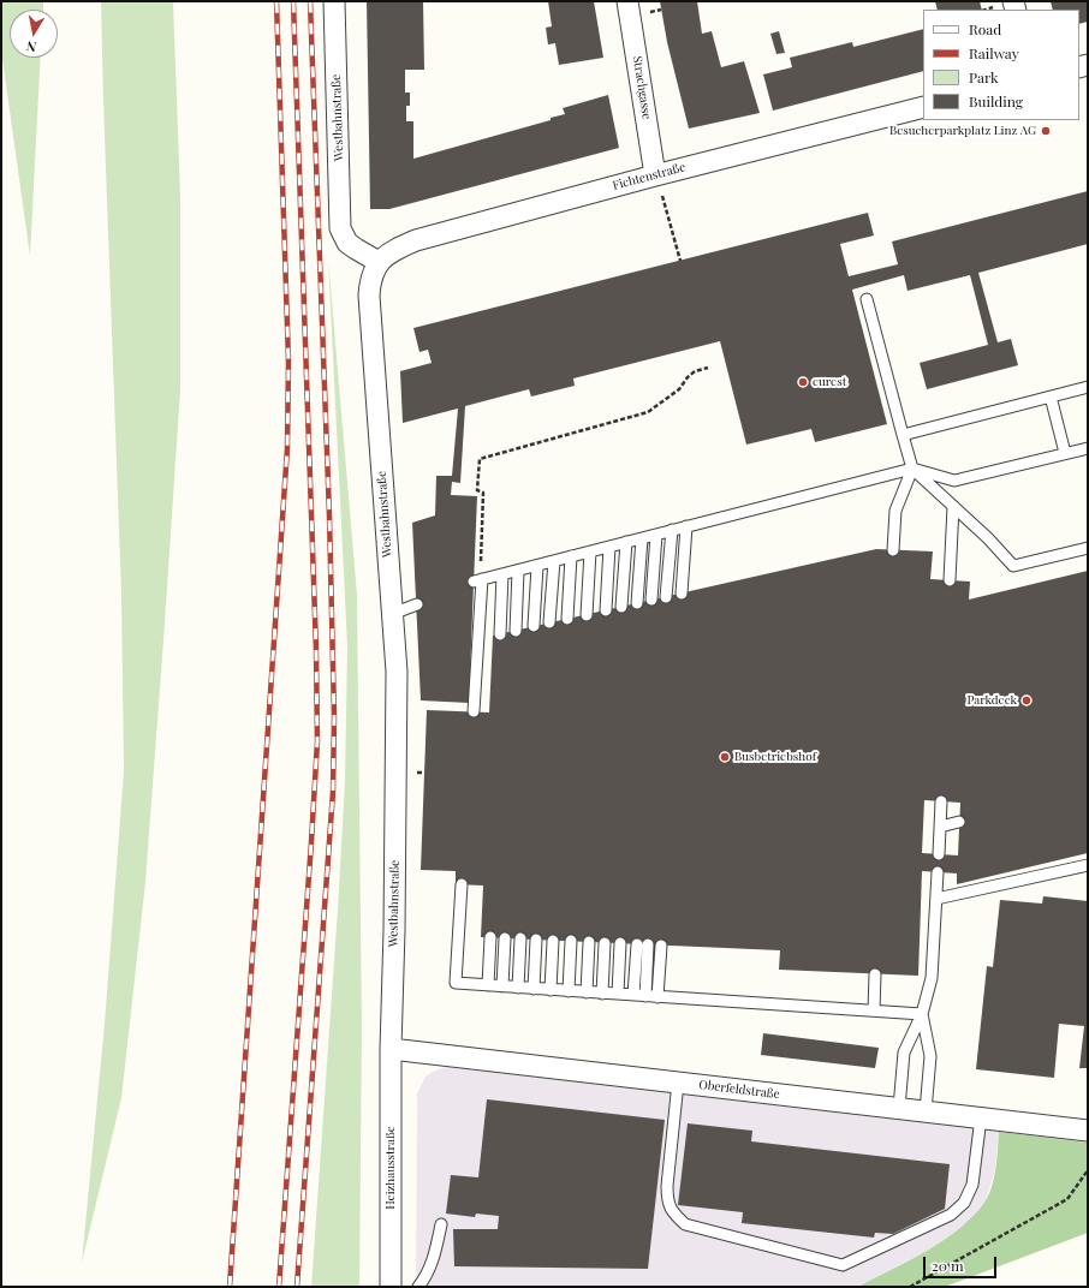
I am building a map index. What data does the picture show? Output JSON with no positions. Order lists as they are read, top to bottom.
{
  "streets": {
    "street": [
      "Strachgasse",
      "Westbahnstraße",
      "Fichtenstraße",
      "Oberfeldstraße",
      "Heizhausstraße"
    ]
  },
  "crossings": [
    ["Strachgasse", "Fichtenstraße"],
    ["Westbahnstraße", "Fichtenstraße"],
    ["Westbahnstraße", "Oberfeldstraße"],
    ["Westbahnstraße", "Heizhausstraße"],
    ["Oberfeldstraße", "Heizhausstraße"]
  ],
  "places": [
    "Besucherparkplatz Linz AG",
    "eurest",
    "Parkdeck",
    "Busbetriebshof"
  ],
  "legend": [
    "Road",
    "Railway",
    "Park",
    "Building"
  ],
  "scale_bar": "20 m",
  "north": "bottom"
}
